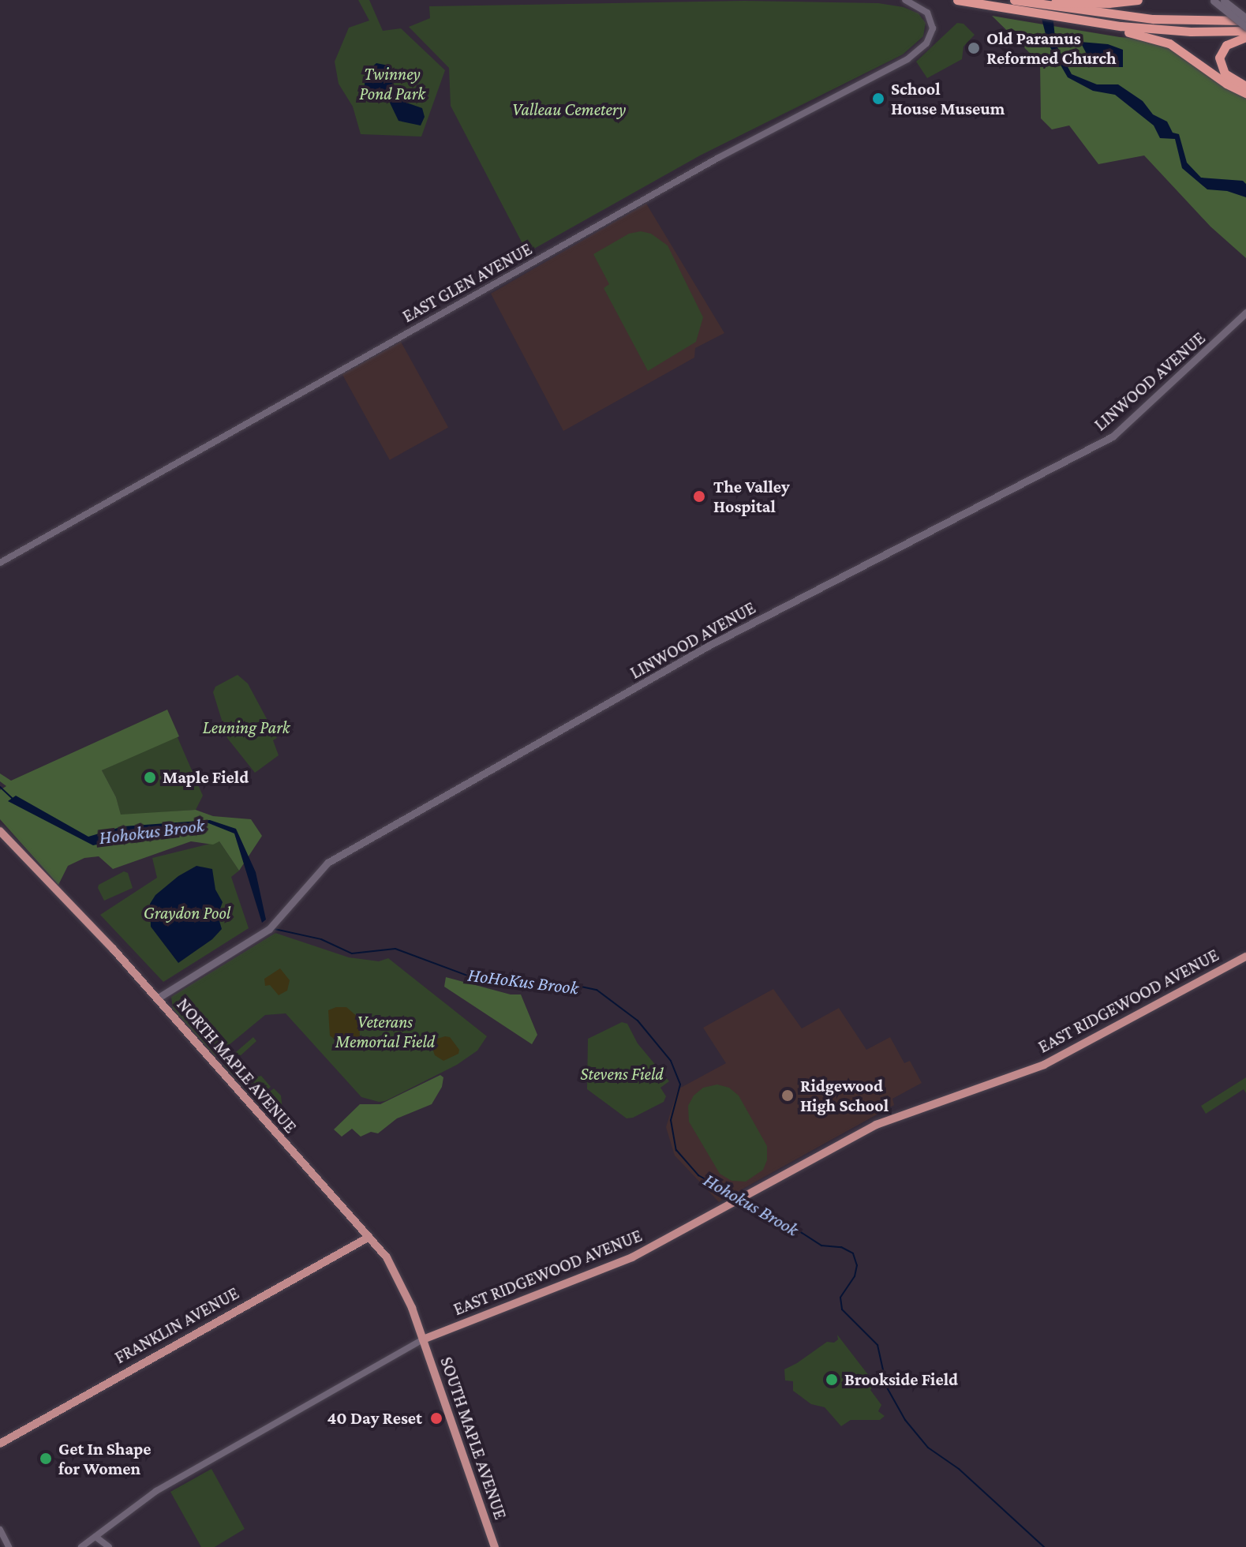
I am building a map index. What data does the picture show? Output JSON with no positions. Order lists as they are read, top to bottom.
{
  "streets": {
    "main road": [
      "LINWOOD AVENUE",
      "EAST RIDGEWOOD AVENUE",
      "NORTH MAPLE AVENUE",
      "FRANKLIN AVENUE",
      "SOUTH MAPLE AVENUE"
    ],
    "street": ["EAST GLEN AVENUE"]
  },
  "crossings": [
    ["LINWOOD AVENUE", "NORTH MAPLE AVENUE"],
    ["EAST RIDGEWOOD AVENUE", "NORTH MAPLE AVENUE"],
    ["EAST RIDGEWOOD AVENUE", "SOUTH MAPLE AVENUE"],
    ["NORTH MAPLE AVENUE", "FRANKLIN AVENUE"],
    ["NORTH MAPLE AVENUE", "SOUTH MAPLE AVENUE"]
  ],
  "water": ["Hohokus Brook", "HoHoKus Brook"],
  "parks": [
    "Twinney Pond Park",
    "Valleau Cemetery",
    "Leuning Park",
    "Graydon Pool",
    "Veterans Memorial Field",
    "Stevens Field"
  ],
  "places": [
    "Old Paramus Reformed Church",
    "School House Museum",
    "The Valley Hospital",
    "Maple Field",
    "Ridgewood High School",
    "Brookside Field",
    "40 Day Reset",
    "Get In Shape for Women"
  ]
}
